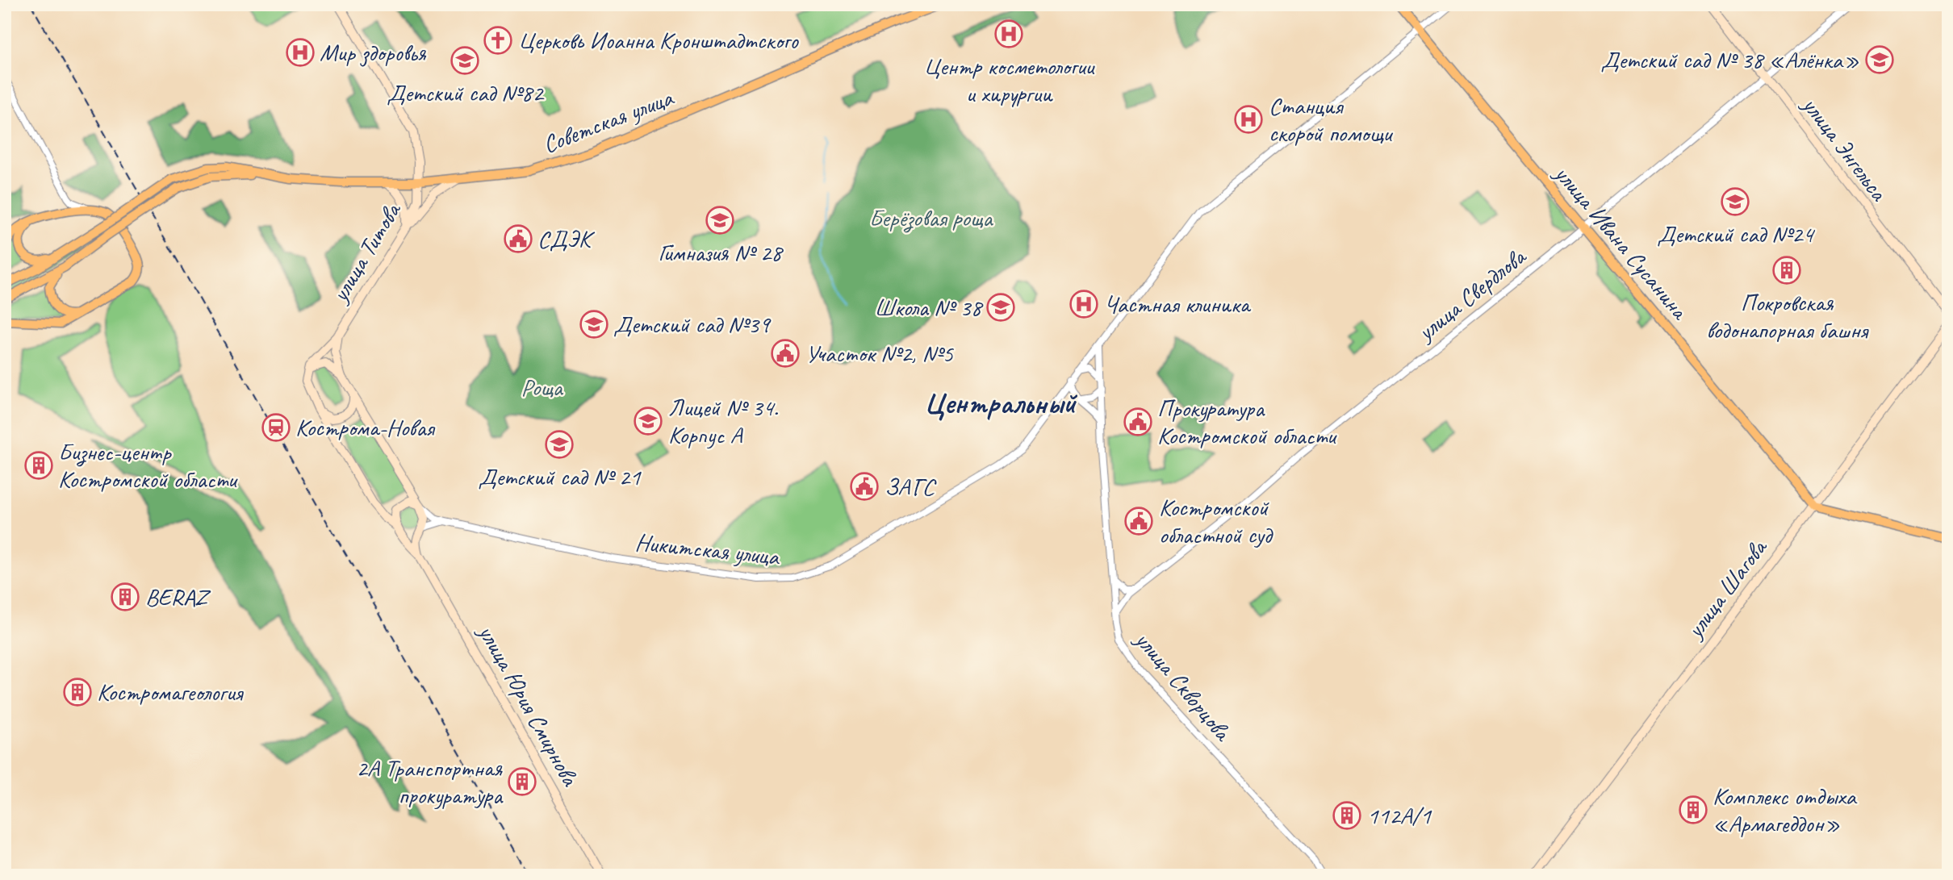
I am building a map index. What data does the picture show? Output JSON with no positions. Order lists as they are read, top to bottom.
{
  "streets": {
    "main road": [
      "Советская улица",
      "улица Энгельса",
      "улица Ивана Сусанина",
      "улица Титова",
      "улица Шагова",
      "улица Юрия Смирнова"
    ],
    "street": ["улица Свердлова", "Никитская улица", "улица Скворцова"]
  },
  "crossings": [
    ["Советская улица", "улица Титова"],
    ["улица Энгельса", "улица Свердлова"],
    ["улица Ивана Сусанина", "улица Свердлова"],
    ["улица Ивана Сусанина", "Никитская улица"],
    ["улица Ивана Сусанина", "улица Шагова"],
    ["улица Свердлова", "улица Скворцова"],
    ["Никитская улица", "улица Скворцова"]
  ],
  "districts": ["Центральный"],
  "parks": ["Берёзовая роща", "Роща"],
  "places": {
    "hospital": [
      "Центр косметологии и хирургии",
      "Мир здоровья",
      "Станция скорой помощи",
      "Частная клиника"
    ],
    "church": ["Церковь Иоанна Кронштадтского"],
    "school or university": [
      "Детский сад № 38 «Алёнка»",
      "Детский сад №82",
      "Детский сад №24",
      "Гимназия № 28",
      "Школа № 38",
      "Детский сад №39",
      "Лицей № 34. Корпус А",
      "Детский сад № 21"
    ],
    "public building": [
      "СДЭК",
      "Участок №2, №5",
      "Прокуратура Костромской области",
      "ЗАГС",
      "Костромской областной суд"
    ],
    "building": [
      "Покровская водонапорная башня",
      "Бизнес-центр Костромской области",
      "BERAZ",
      "Костромагеология",
      "2А Транспортная прокуратура",
      "Комплекс отдыха «Армагеддон»",
      "112А/1"
    ],
    "station": ["Кострома-Новая"]
  }
}
